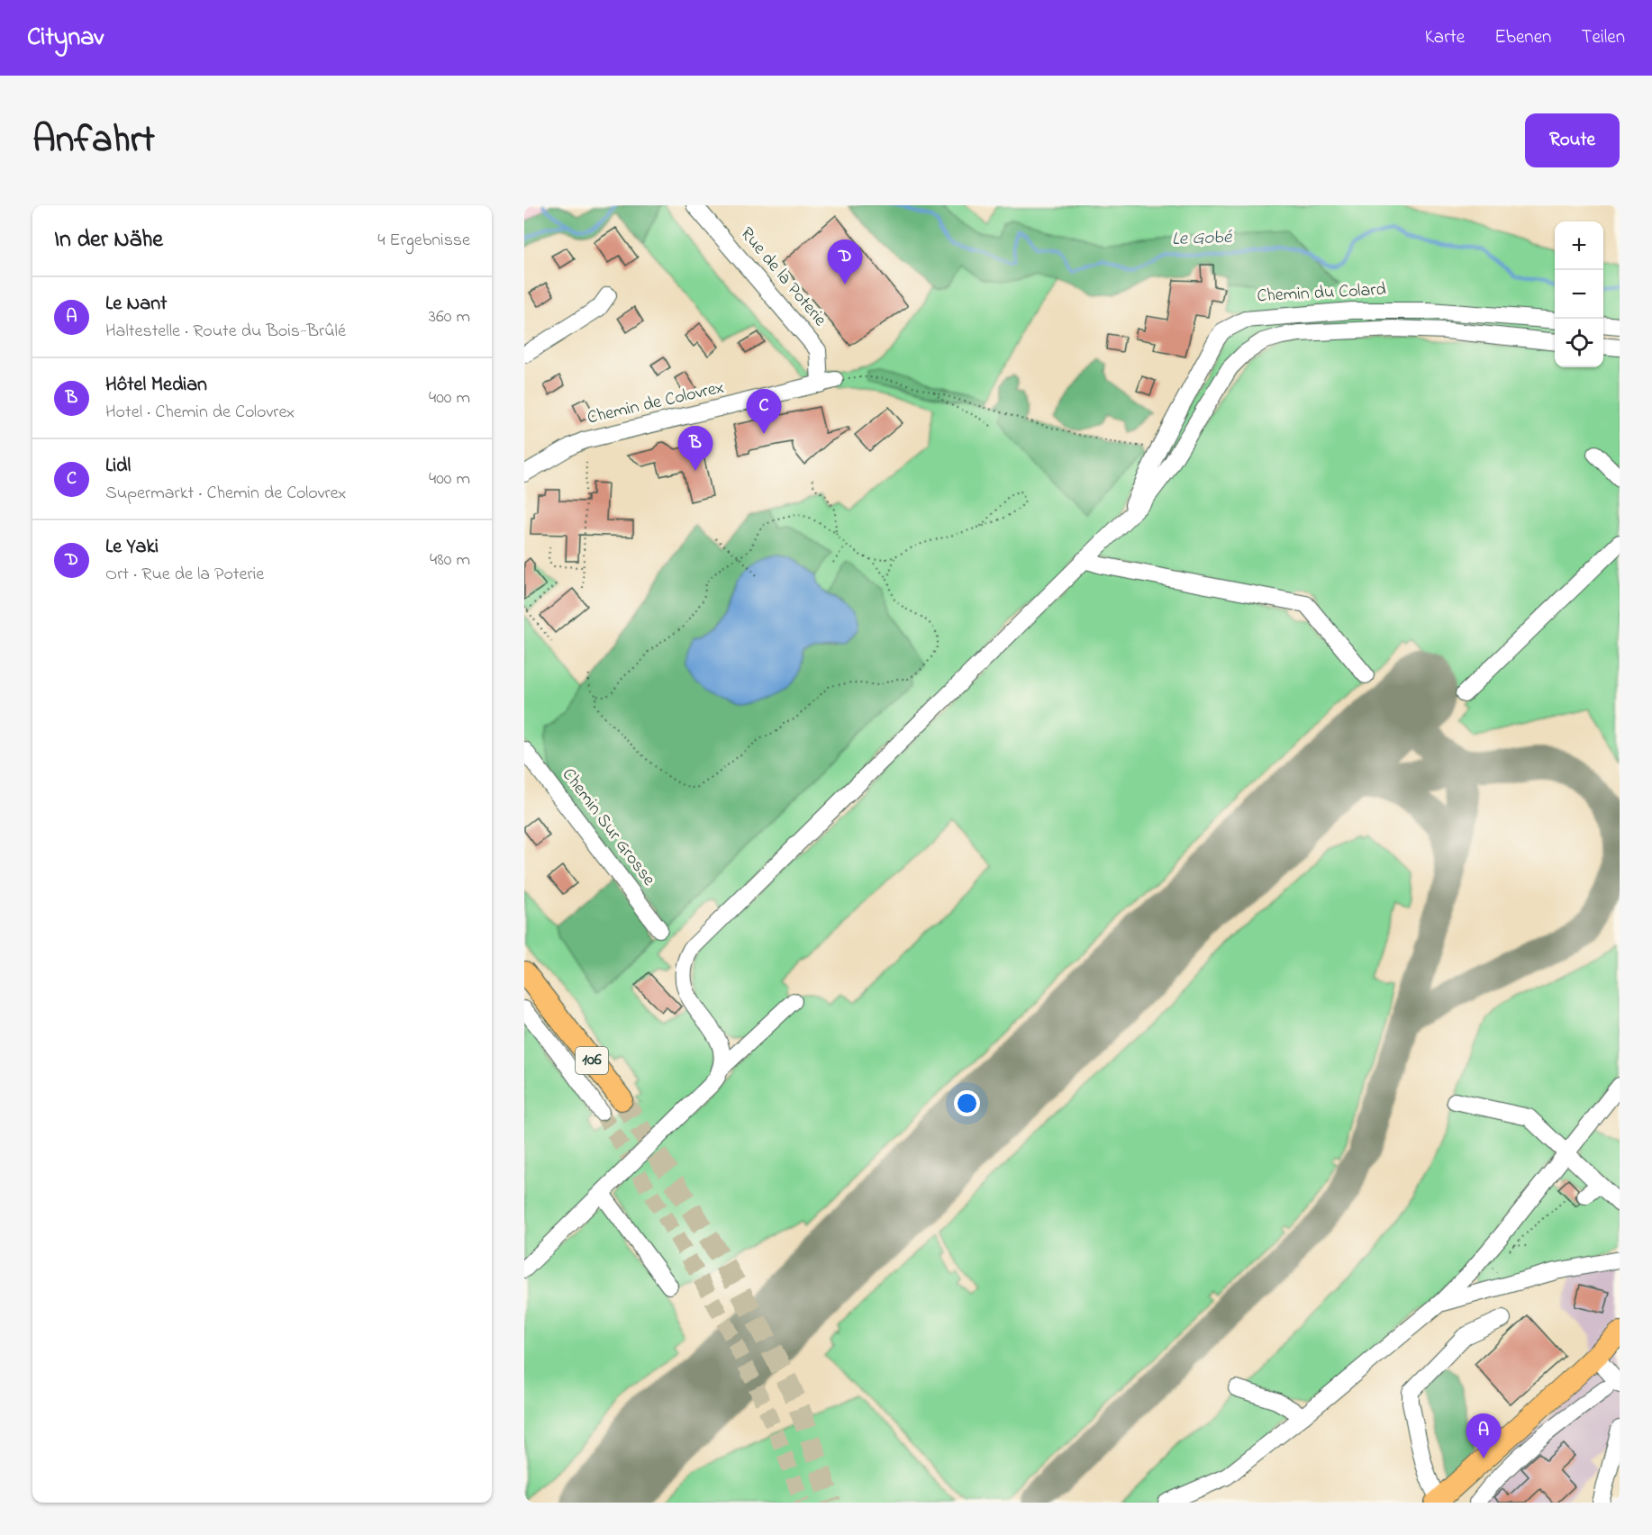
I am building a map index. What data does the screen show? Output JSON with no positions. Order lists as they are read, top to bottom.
{
  "streets": {
    "main road": ["106"],
    "street": [
      "Rue de la Poterie",
      "Chemin du Colard",
      "Chemin de Colovrex",
      "Chemin Sur Grosse"
    ]
  },
  "crossings": [
    ["Rue de la Poterie", "Chemin de Colovrex"]
  ],
  "water": ["Le Gobé"],
  "page": {
    "header": "Citynav",
    "nav": ["Karte", "Ebenen", "Teilen"],
    "title": "Anfahrt",
    "buttons": "Route",
    "heading": ["In der Nähe", "4 Ergebnisse"],
    "map_buttons": ["+", "−"],
    "pins": [
      "D",
      "C",
      "B",
      "A"
    ],
    "list": [
      {
        "mark": "A",
        "name": "Le Nant",
        "note": "Haltestelle · Route du Bois-Brûlé",
        "value": "360 m"
      },
      {
        "mark": "B",
        "name": "Hôtel Median",
        "note": "Hotel · Chemin de Colovrex",
        "value": "400 m"
      },
      {
        "mark": "C",
        "name": "Lidl",
        "note": "Supermarkt · Chemin de Colovrex",
        "value": "400 m"
      },
      {
        "mark": "D",
        "name": "Le Yaki",
        "note": "Ort · Rue de la Poterie",
        "value": "480 m"
      }
    ]
  }
}
